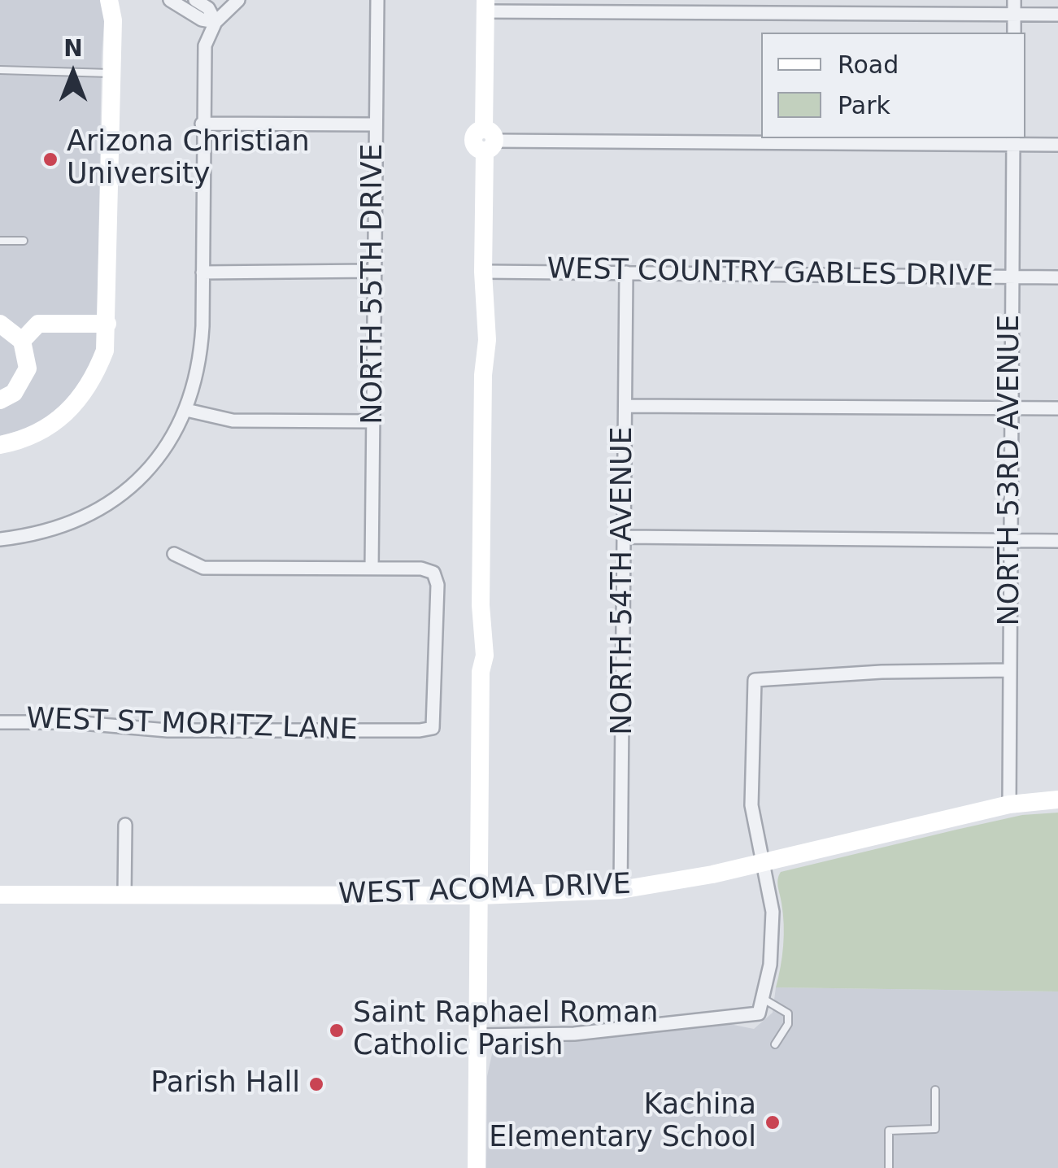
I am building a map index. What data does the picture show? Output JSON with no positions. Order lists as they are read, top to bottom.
{
  "streets": {
    "street": [
      "WEST COUNTRY GABLES DRIVE",
      "NORTH 55TH DRIVE",
      "NORTH 53RD AVENUE",
      "NORTH 54TH AVENUE",
      "WEST ST MORITZ LANE",
      "WEST ACOMA DRIVE"
    ]
  },
  "crossings": [
    ["WEST COUNTRY GABLES DRIVE", "NORTH 53RD AVENUE"],
    ["WEST COUNTRY GABLES DRIVE", "NORTH 54TH AVENUE"],
    ["NORTH 55TH DRIVE", "WEST ST MORITZ LANE"],
    ["NORTH 53RD AVENUE", "WEST ACOMA DRIVE"],
    ["NORTH 54TH AVENUE", "WEST ACOMA DRIVE"]
  ],
  "places": [
    "Arizona Christian University",
    "Saint Raphael Roman Catholic Parish",
    "Parish Hall",
    "Kachina Elementary School"
  ],
  "legend": ["Road", "Park"],
  "north": "top"
}
